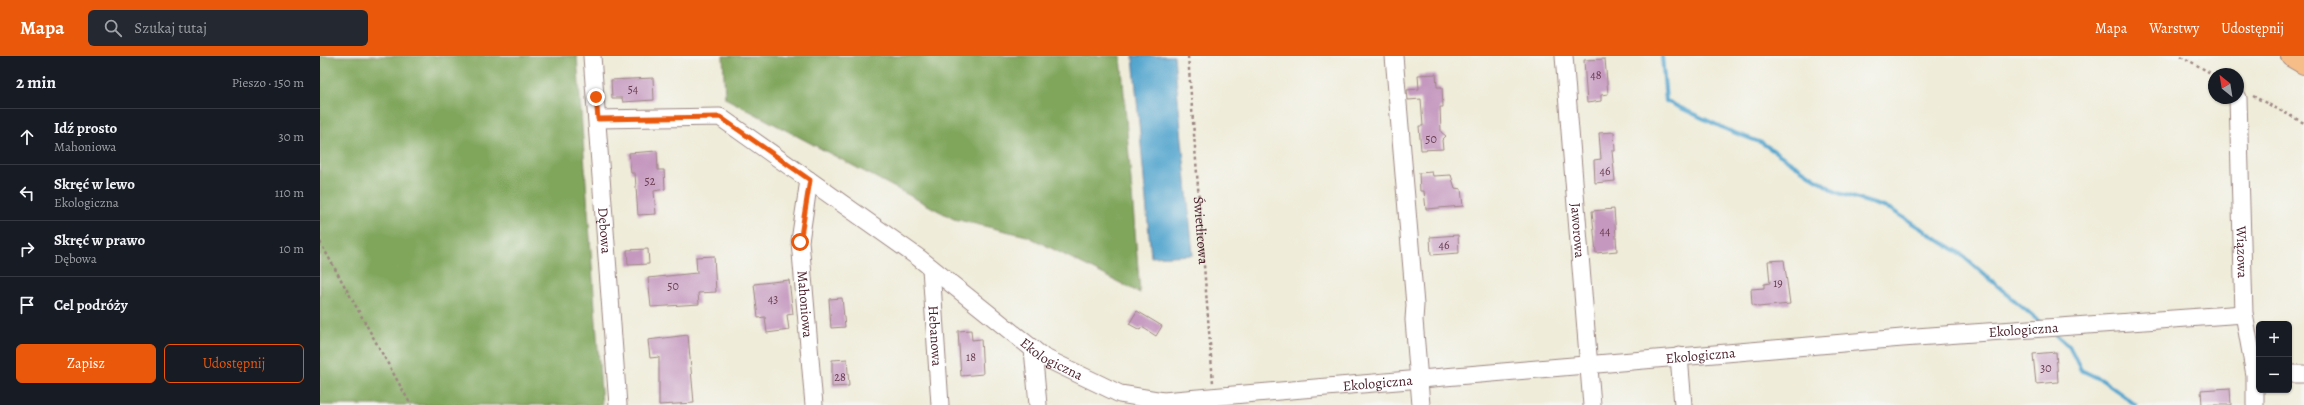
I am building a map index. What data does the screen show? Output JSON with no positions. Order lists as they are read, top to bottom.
{
  "streets": {
    "street": [
      "Dębowa",
      "Jaworowa",
      "Wiązowa",
      "Mahoniowa",
      "Ekologiczna",
      "Hebanowa"
    ],
    "path": ["Świetlicowa"]
  },
  "crossings": [
    ["Dębowa", "Ekologiczna"],
    ["Świetlicowa", "Ekologiczna"],
    ["Jaworowa", "Ekologiczna"],
    ["Wiązowa", "Ekologiczna"],
    ["Mahoniowa", "Ekologiczna"],
    ["Ekologiczna", "Hebanowa"]
  ],
  "house_numbers": [
    "48",
    "54",
    "50",
    "46",
    "52",
    "44",
    "46",
    "19",
    "50",
    "43",
    "18",
    "30",
    "28"
  ],
  "north": "top left",
  "page": {
    "header": "Mapa",
    "search": "Szukaj tutaj",
    "nav": ["Mapa", "Warstwy", "Udostępnij"],
    "heading": ["2 min", "Pieszo · 150 m"],
    "list": [
      ["Idź prosto", "Mahoniowa", "30 m"],
      ["Skręć w lewo", "Ekologiczna", "110 m"],
      ["Skręć w prawo", "Dębowa", "10 m"],
      "Cel podróży"
    ],
    "map_buttons": ["+", "−"],
    "buttons": ["Zapisz", "Udostępnij"]
  }
}
